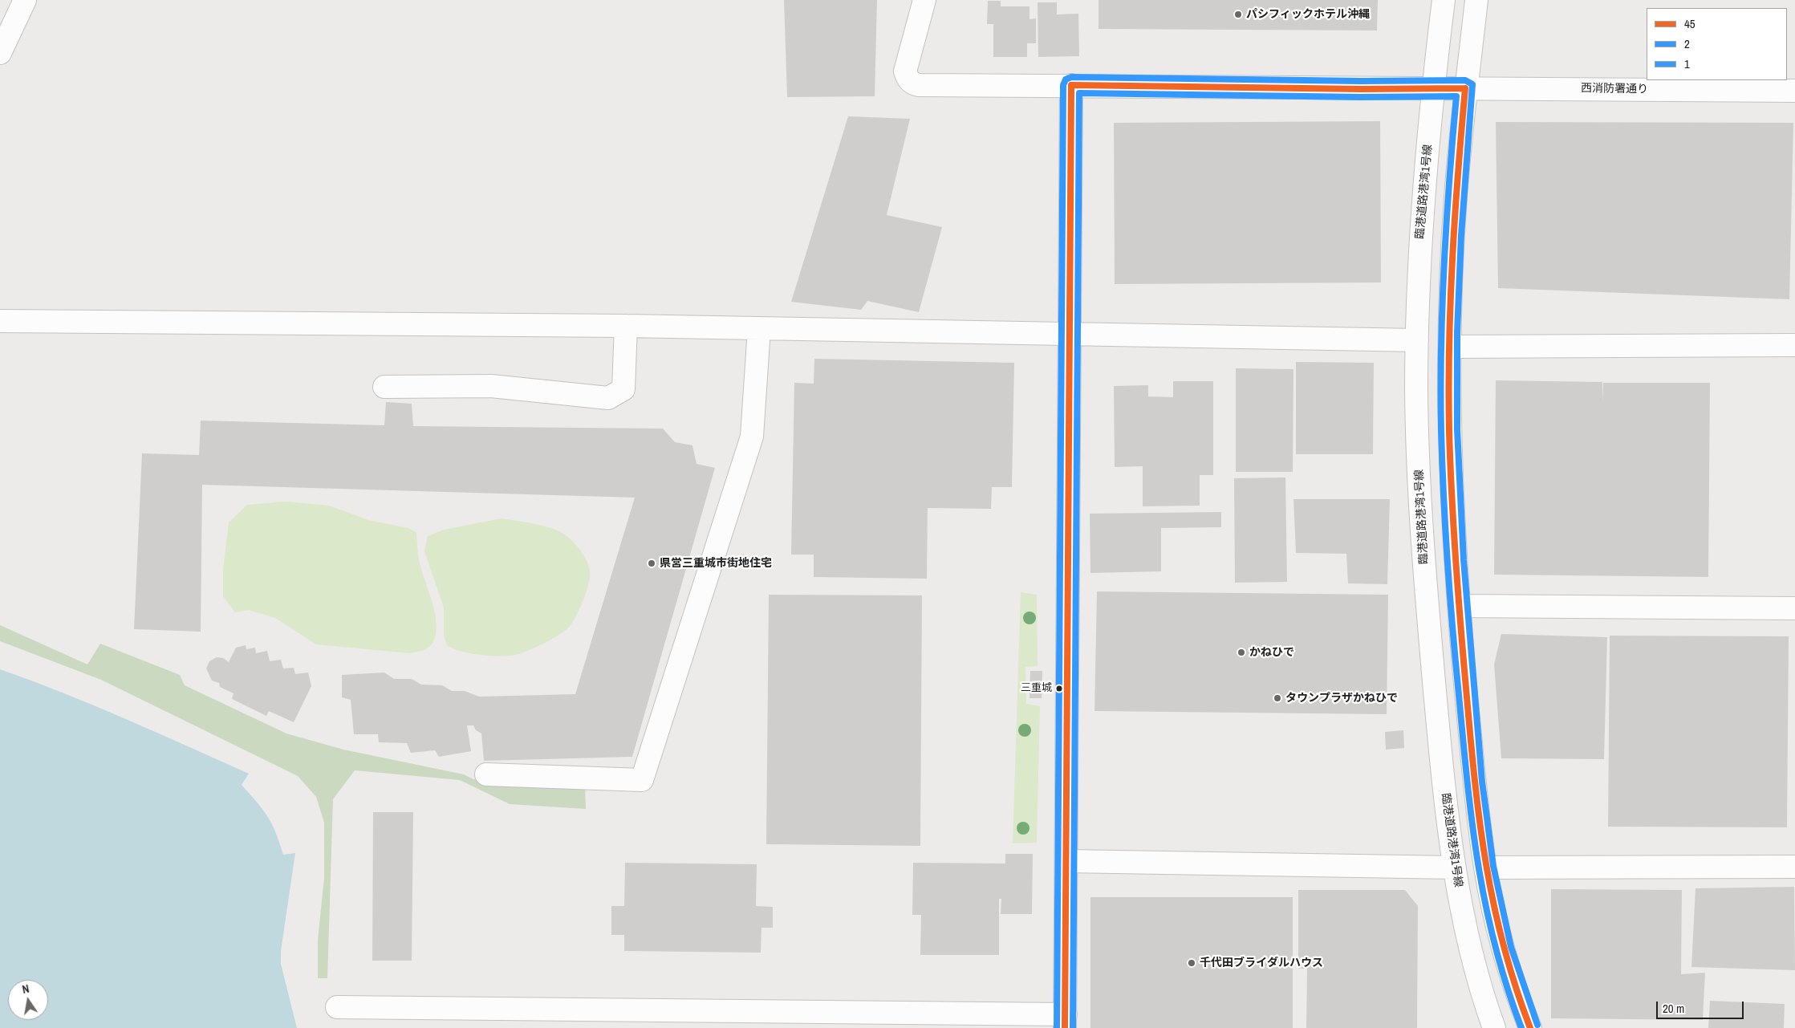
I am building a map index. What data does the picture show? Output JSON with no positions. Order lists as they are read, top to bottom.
{
  "streets": {
    "street": ["西消防署通り", "臨港道路港湾1号線"]
  },
  "crossings": [
    ["西消防署通り", "臨港道路港湾1号線"]
  ],
  "places": [
    "パシフィックホテル沖縄",
    "県営三重城市街地住宅",
    "かねひで",
    "三重城",
    "タウンプラザかねひで",
    "千代田ブライダルハウス"
  ],
  "lines": ["transit line 1", "transit line 45", "transit line 2"],
  "legend": ["45", "2", "1"],
  "scale_bar": "20 m",
  "north": "top"
}
